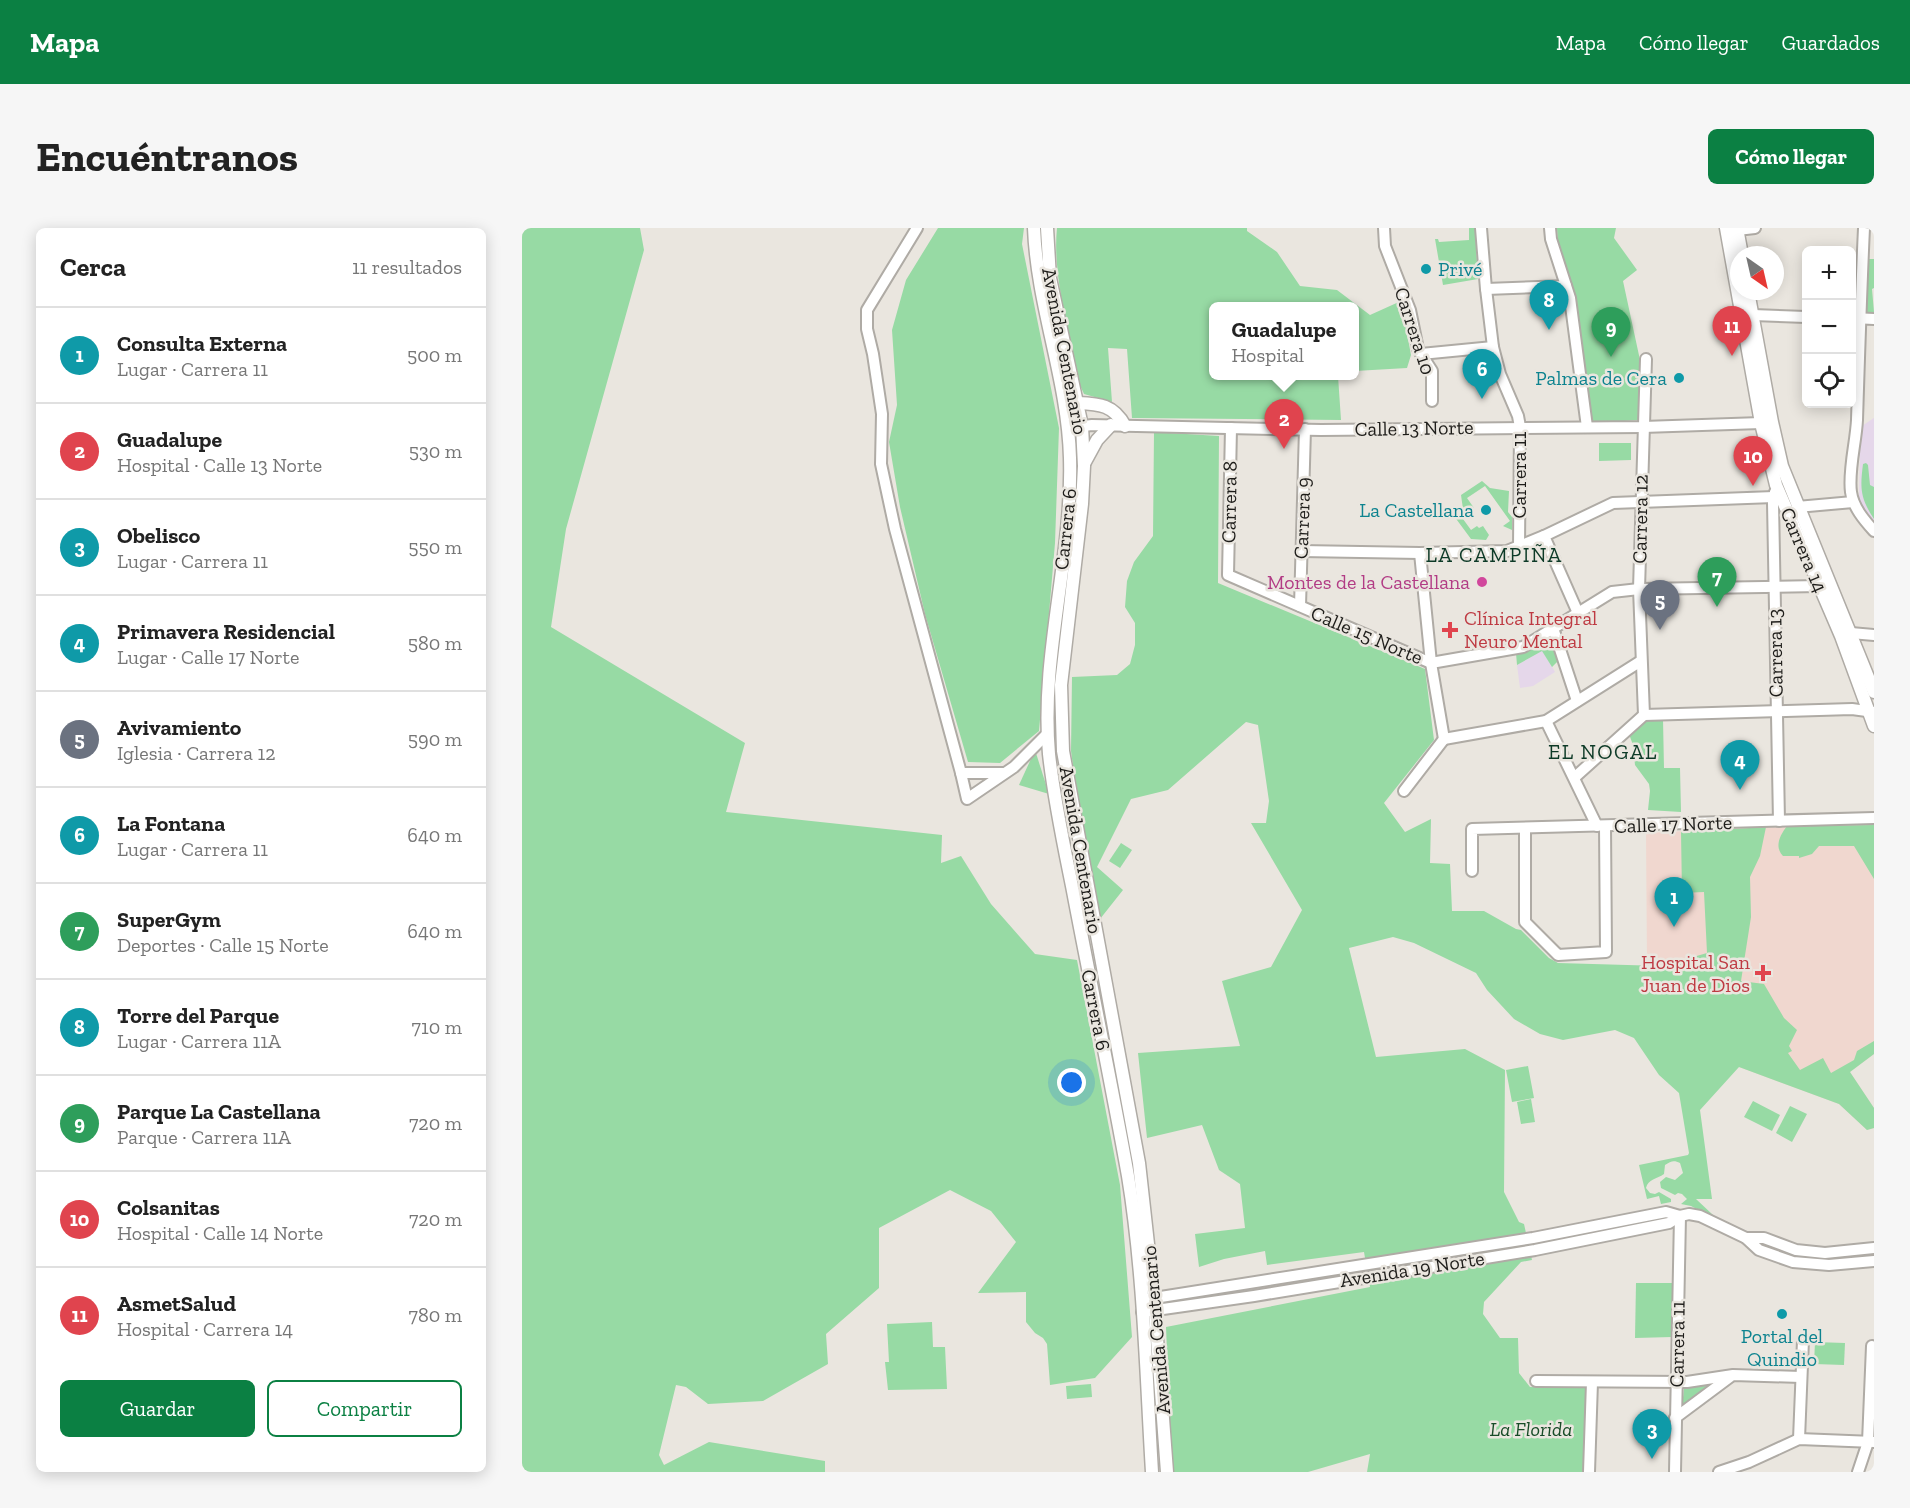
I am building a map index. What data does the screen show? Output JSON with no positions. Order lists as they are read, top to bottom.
{
  "streets": {
    "main road": ["Avenida Centenario", "Carrera 6", "Carrera 14"],
    "street": [
      "Carrera 10",
      "Calle 13 Norte",
      "Carrera 11",
      "Carrera 8",
      "Carrera 9",
      "Carrera 12",
      "Calle 15 Norte",
      "Carrera 13",
      "Calle 17 Norte",
      "Avenida 19 Norte"
    ]
  },
  "crossings": [
    ["Avenida Centenario", "Calle 13 Norte"],
    ["Avenida Centenario", "Avenida 19 Norte"],
    ["Calle 13 Norte", "Carrera 11"],
    ["Calle 13 Norte", "Carrera 8"],
    ["Calle 13 Norte", "Carrera 9"],
    ["Calle 13 Norte", "Carrera 12"],
    ["Calle 13 Norte", "Carrera 6"],
    ["Calle 13 Norte", "Carrera 14"],
    ["Carrera 11", "Calle 15 Norte"],
    ["Carrera 11", "Avenida 19 Norte"],
    ["Carrera 8", "Calle 15 Norte"],
    ["Carrera 9", "Calle 15 Norte"],
    ["Carrera 12", "Calle 15 Norte"],
    ["Carrera 6", "Avenida 19 Norte"],
    ["Carrera 14", "Calle 15 Norte"],
    ["Carrera 14", "Carrera 13"],
    ["Calle 15 Norte", "Carrera 13"],
    ["Carrera 13", "Calle 17 Norte"]
  ],
  "districts": ["LA CAMPIÑA", "EL NOGAL"],
  "parks": ["La Florida"],
  "places": {
    "other": [
      "Privé",
      "Palmas de Cera",
      "La Castellana",
      "Montes de la Castellana",
      "Portal del Quindio"
    ],
    "health": ["Clínica Integral Neuro Mental", "Hospital San Juan de Dios"]
  },
  "north": "bottom right",
  "page": {
    "header": "Mapa",
    "nav": ["Mapa", "Cómo llegar", "Guardados"],
    "buttons": [
      "Cómo llegar",
      ["Guardar", "Compartir"]
    ],
    "title": "Encuéntranos",
    "heading": ["Cerca", "11 resultados"],
    "map_buttons": ["+", "−"],
    "pins": [
      "8",
      "11",
      "9",
      "6",
      "2",
      "10",
      "7",
      "5",
      "4",
      "1",
      "3"
    ],
    "popup": ["Guadalupe", "Hospital"],
    "list": [
      {
        "mark": "1",
        "name": "Consulta Externa",
        "note": "Lugar · Carrera 11",
        "value": "500 m"
      },
      {
        "mark": "2",
        "name": "Guadalupe",
        "note": "Hospital · Calle 13 Norte",
        "value": "530 m"
      },
      {
        "mark": "3",
        "name": "Obelisco",
        "note": "Lugar · Carrera 11",
        "value": "550 m"
      },
      {
        "mark": "4",
        "name": "Primavera Residencial",
        "note": "Lugar · Calle 17 Norte",
        "value": "580 m"
      },
      {
        "mark": "5",
        "name": "Avivamiento",
        "note": "Iglesia · Carrera 12",
        "value": "590 m"
      },
      {
        "mark": "6",
        "name": "La Fontana",
        "note": "Lugar · Carrera 11",
        "value": "640 m"
      },
      {
        "mark": "7",
        "name": "SuperGym",
        "note": "Deportes · Calle 15 Norte",
        "value": "640 m"
      },
      {
        "mark": "8",
        "name": "Torre del Parque",
        "note": "Lugar · Carrera 11A",
        "value": "710 m"
      },
      {
        "mark": "9",
        "name": "Parque La Castellana",
        "note": "Parque · Carrera 11A",
        "value": "720 m"
      },
      {
        "mark": "10",
        "name": "Colsanitas",
        "note": "Hospital · Calle 14 Norte",
        "value": "720 m"
      },
      {
        "mark": "11",
        "name": "AsmetSalud",
        "note": "Hospital · Carrera 14",
        "value": "780 m"
      }
    ]
  }
}
